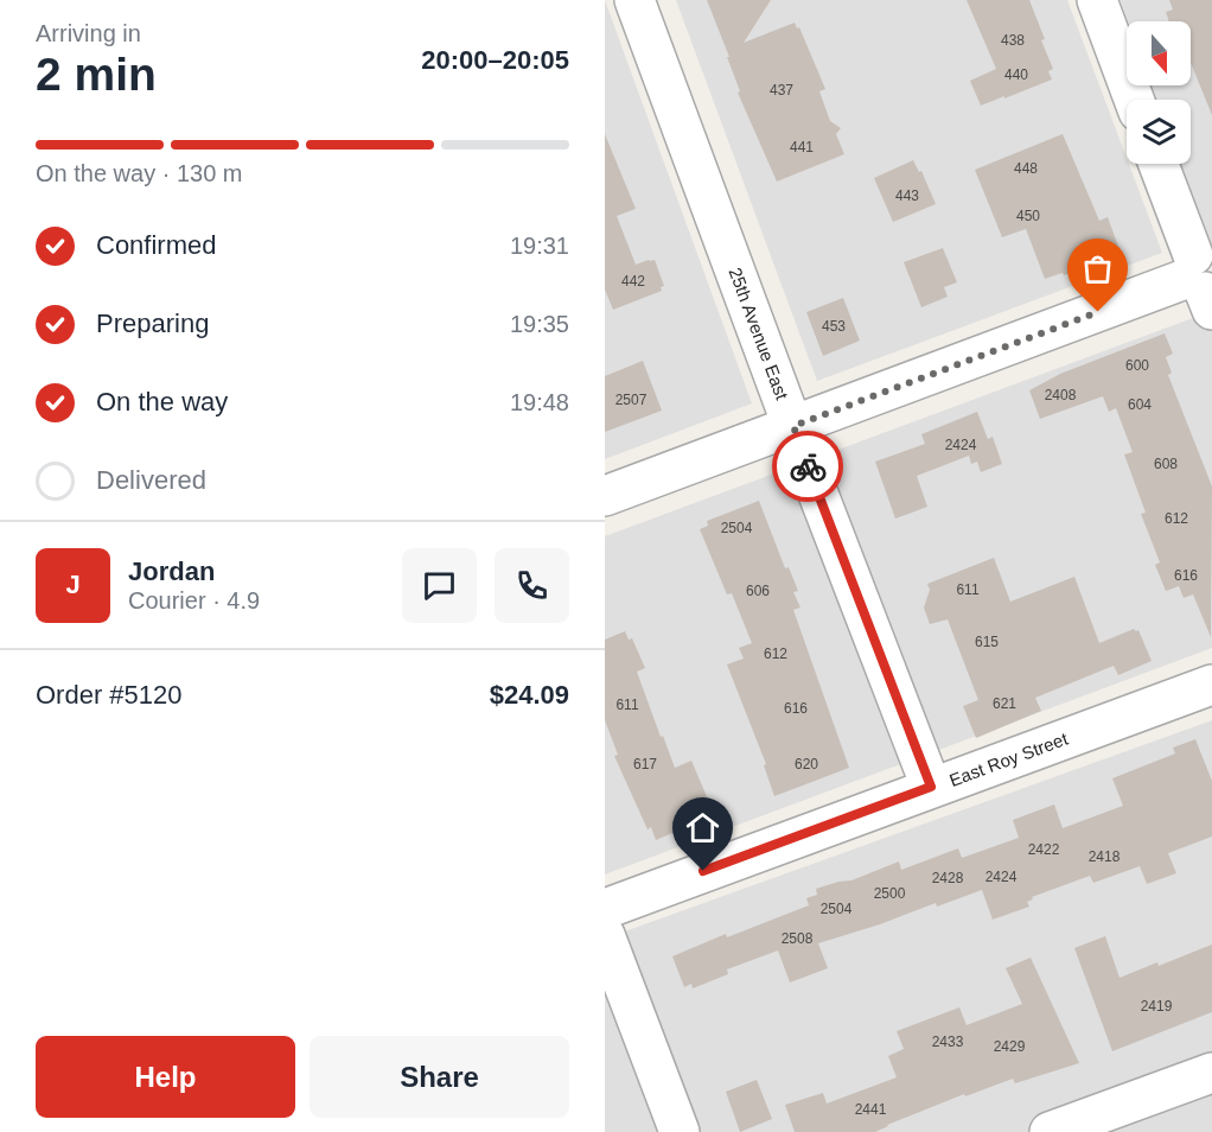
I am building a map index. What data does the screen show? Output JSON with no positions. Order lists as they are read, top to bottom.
{
  "streets": {
    "street": ["25th Avenue East", "East Roy Street"]
  },
  "crossings": [
    ["25th Avenue East", "East Roy Street"]
  ],
  "house_numbers": [
    "438",
    "440",
    "437",
    "441",
    "448",
    "443",
    "450",
    "442",
    "453",
    "600",
    "2408",
    "2507",
    "604",
    "2424",
    "608",
    "612",
    "2504",
    "616",
    "611",
    "606",
    "615",
    "612",
    "621",
    "611",
    "616",
    "617",
    "620",
    "2422",
    "2418",
    "2424",
    "2428",
    "2500",
    "2504",
    "2508",
    "2419",
    "2433",
    "2429",
    "2441"
  ],
  "north": "bottom",
  "page": {
    "heading": ["2 min", "Arriving in", "20:00–20:05"],
    "panel": [
      "Jordan",
      "Courier · 4.9",
      "Order #5120",
      "$24.09"
    ],
    "bar": "On the way · 130 m",
    "list": [
      ["Confirmed", "19:31"],
      ["Preparing", "19:35"],
      ["On the way", "19:48"],
      "Delivered"
    ],
    "round": "J",
    "buttons": ["Help", "Share"]
  }
}
